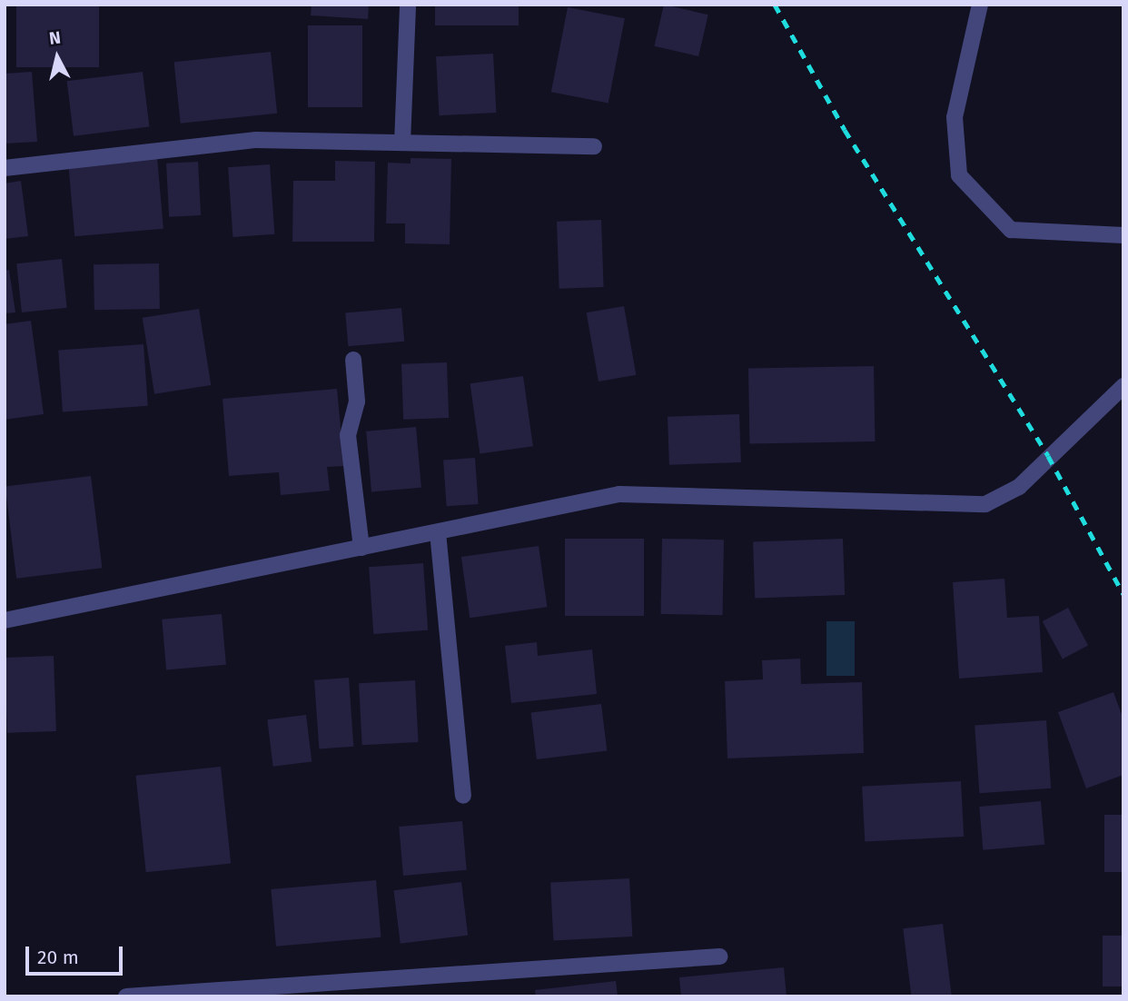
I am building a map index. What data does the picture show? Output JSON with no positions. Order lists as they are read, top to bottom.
{
  "scale_bar": "20 m",
  "north": "top"
}
